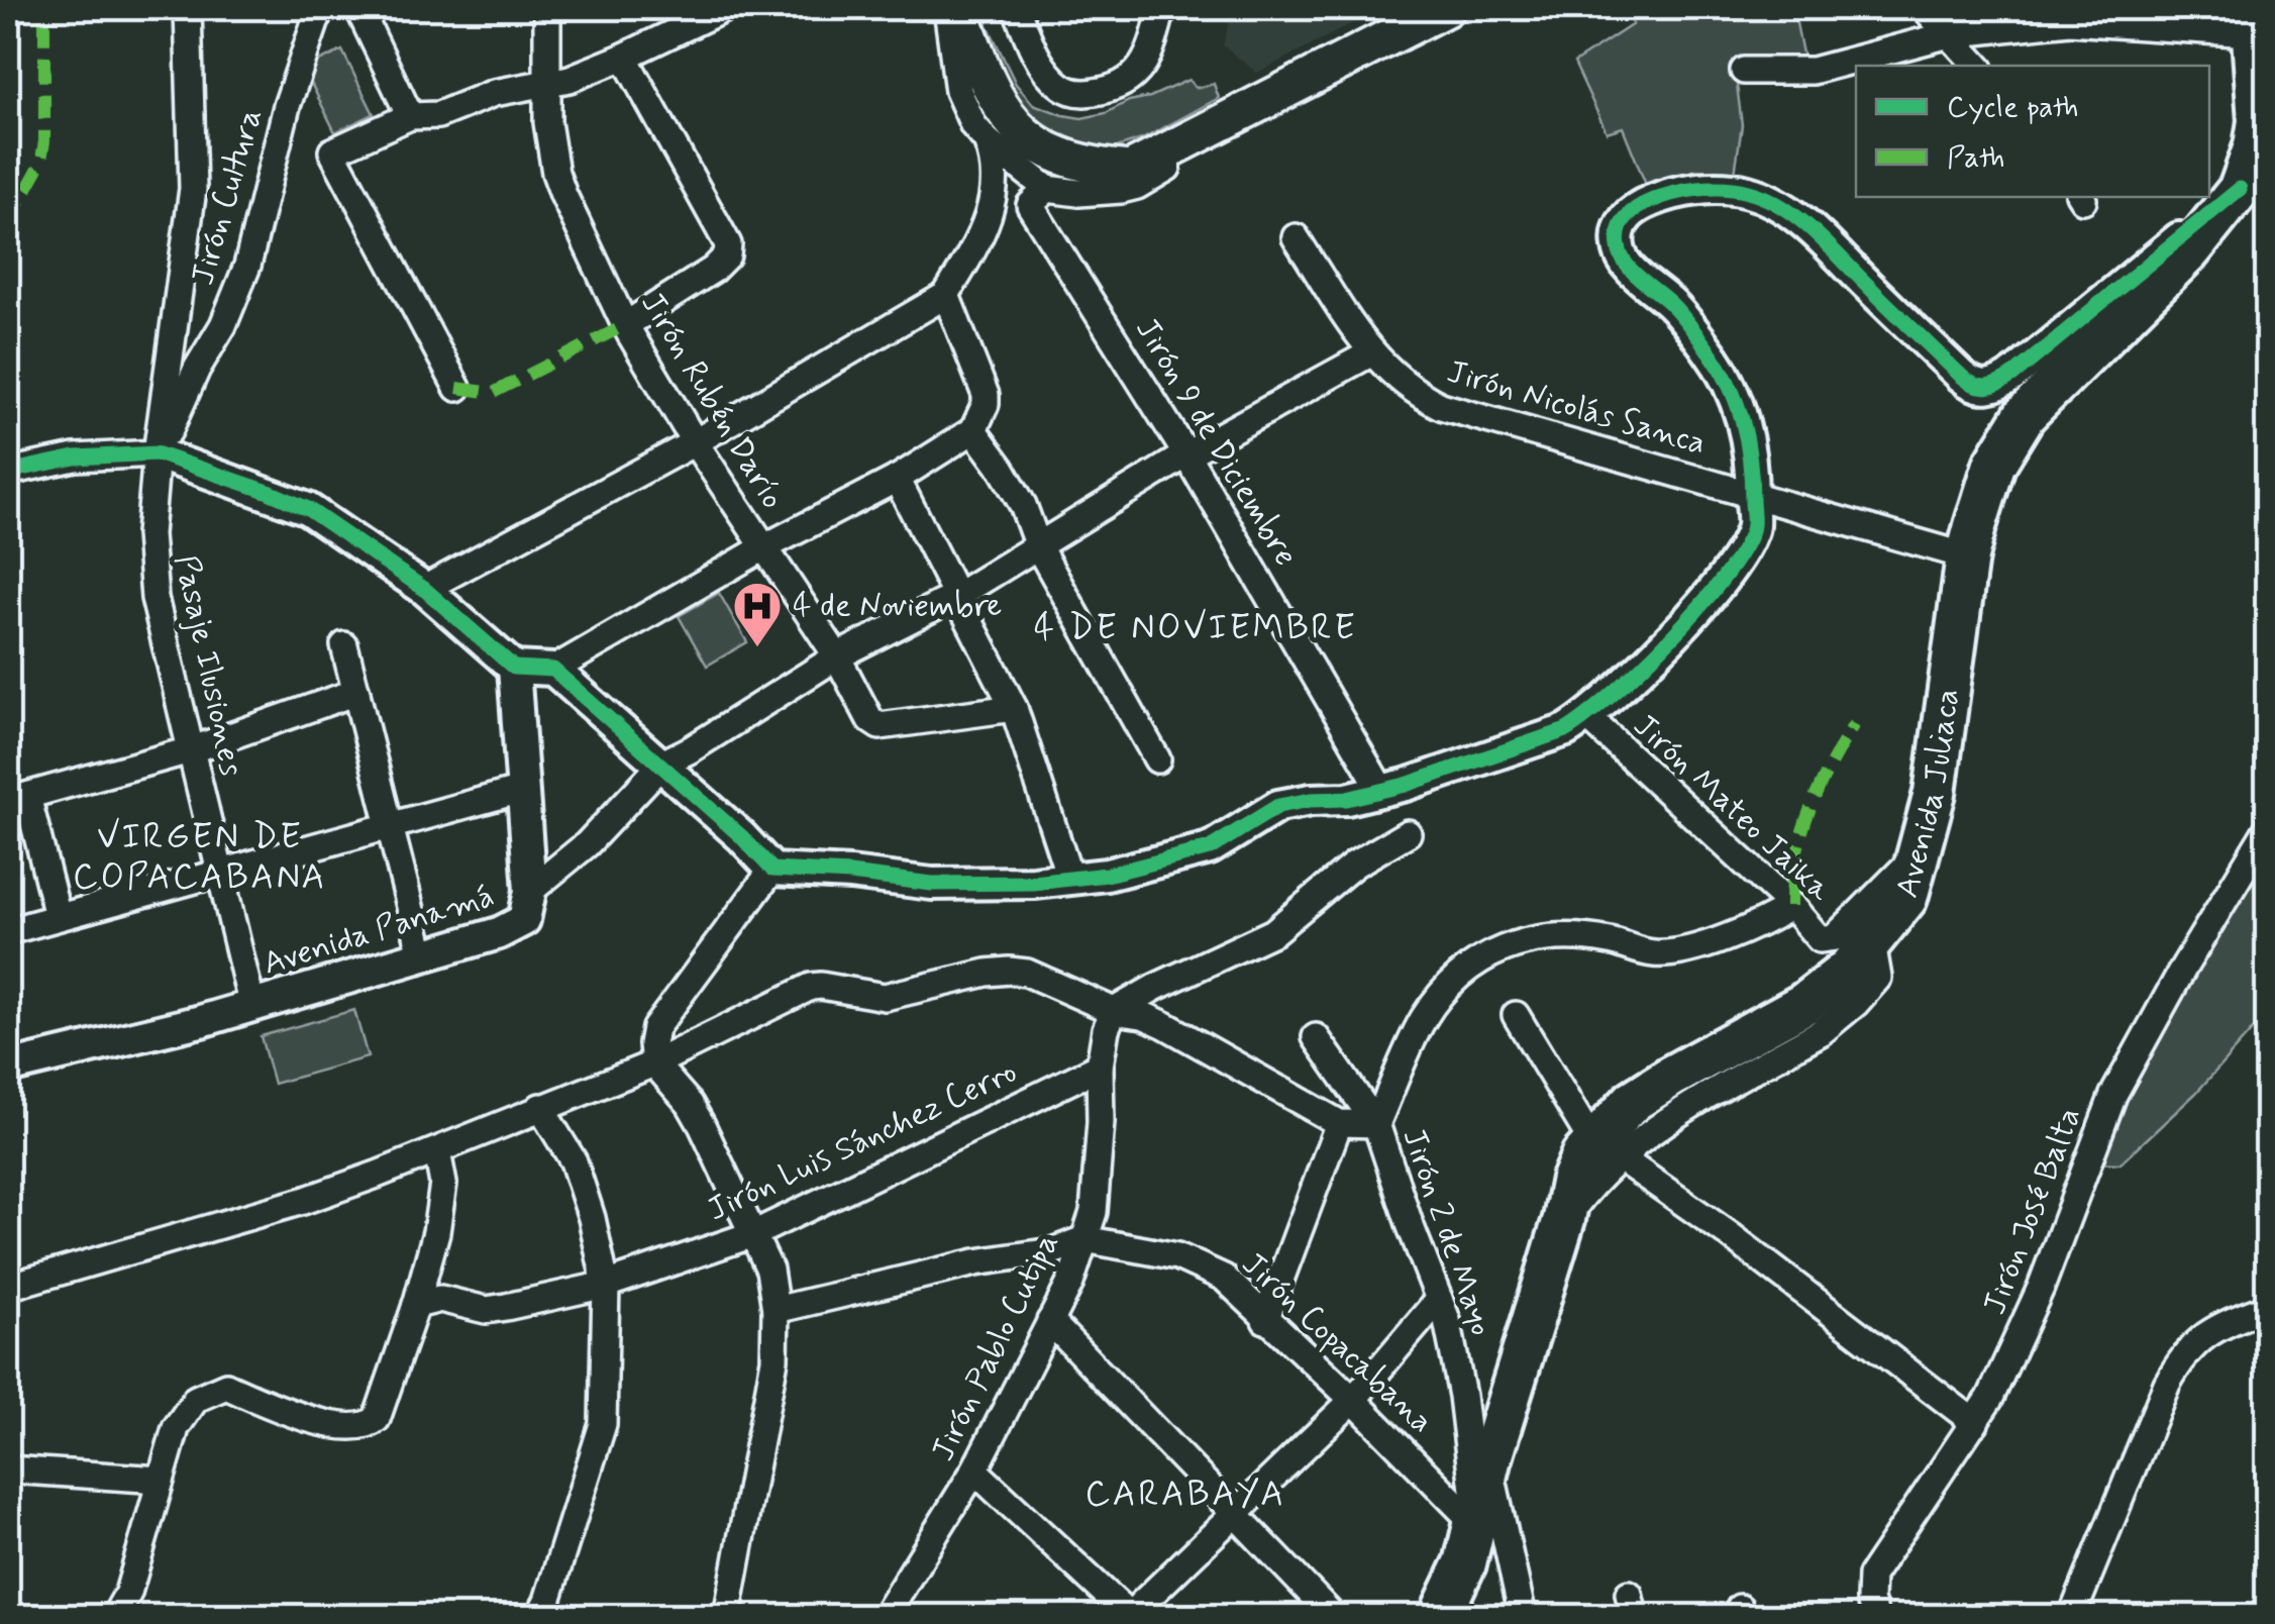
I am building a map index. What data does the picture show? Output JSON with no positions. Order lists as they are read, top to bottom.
{
  "streets": {
    "highway": ["Avenida Juliaca"],
    "street": [
      "Jirón Cultura",
      "Jirón Rubén Darío",
      "Jirón Nicolás Sanca",
      "Jirón 9 de Diciembre",
      "Pasaje Ilusiones",
      "Jirón Mateo Jaika",
      "Avenida Panamá",
      "Jirón Luis Sánchez Cerro",
      "Jirón José Balta",
      "Jirón 2 de Mayo",
      "Jirón Copacabana",
      "Jirón Pablo Cutipa"
    ]
  },
  "crossings": [
    ["Jirón Cultura", "Pasaje Ilusiones"],
    ["Jirón Nicolás Sanca", "Avenida Juliaca"],
    ["Pasaje Ilusiones", "Avenida Panamá"],
    ["Avenida Juliaca", "Jirón Mateo Jaika"],
    ["Avenida Juliaca", "Jirón 2 de Mayo"],
    ["Avenida Juliaca", "Jirón Copacabana"],
    ["Jirón Luis Sánchez Cerro", "Jirón Pablo Cutipa"],
    ["Jirón 2 de Mayo", "Jirón Copacabana"],
    ["Jirón Copacabana", "Jirón Pablo Cutipa"]
  ],
  "districts": ["4 DE NOVIEMBRE", "VIRGEN DE COPACABANA", "CARABAYA"],
  "places": {
    "hospital": ["4 de Noviembre"]
  },
  "legend": ["Cycle path", "Path"]
}
